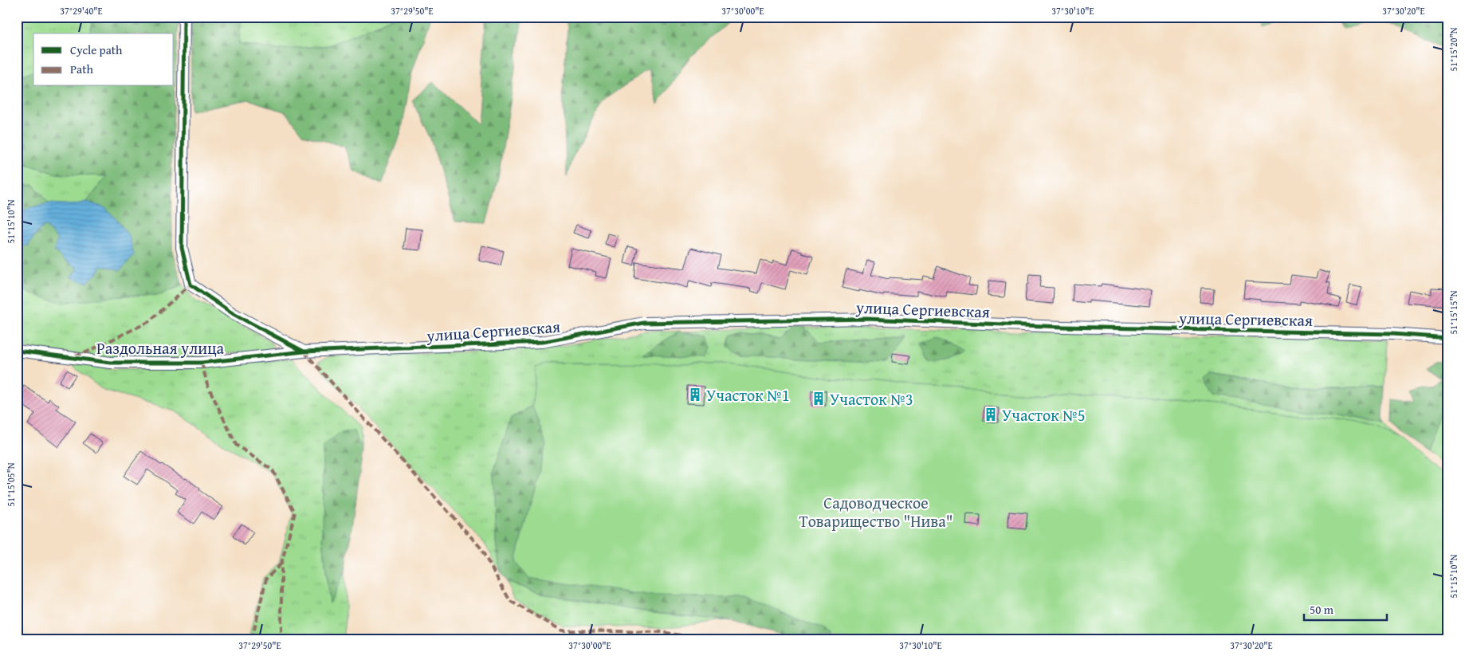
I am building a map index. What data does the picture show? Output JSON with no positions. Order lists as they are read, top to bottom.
{
  "streets": {
    "street": ["улица Сергиевская", "Раздольная улица"]
  },
  "crossings": [
    ["улица Сергиевская", "Раздольная улица"]
  ],
  "parks": ["Садоводческое Товарищество \"Нива\""],
  "places": {
    "building": ["Участок №1", "Участок №3", "Участок №5"]
  },
  "legend": ["Cycle path", "Path"],
  "scale_bar": "50 m",
  "coordinates": [
    "37°29'40\"E",
    "37°29'50\"E",
    "37°30'00\"E",
    "37°30'10\"E",
    "37°30'20\"E",
    "51°15'20\"N",
    "51°15'10\"N",
    "51°15'15\"N",
    "51°15'05\"N"
  ]
}
